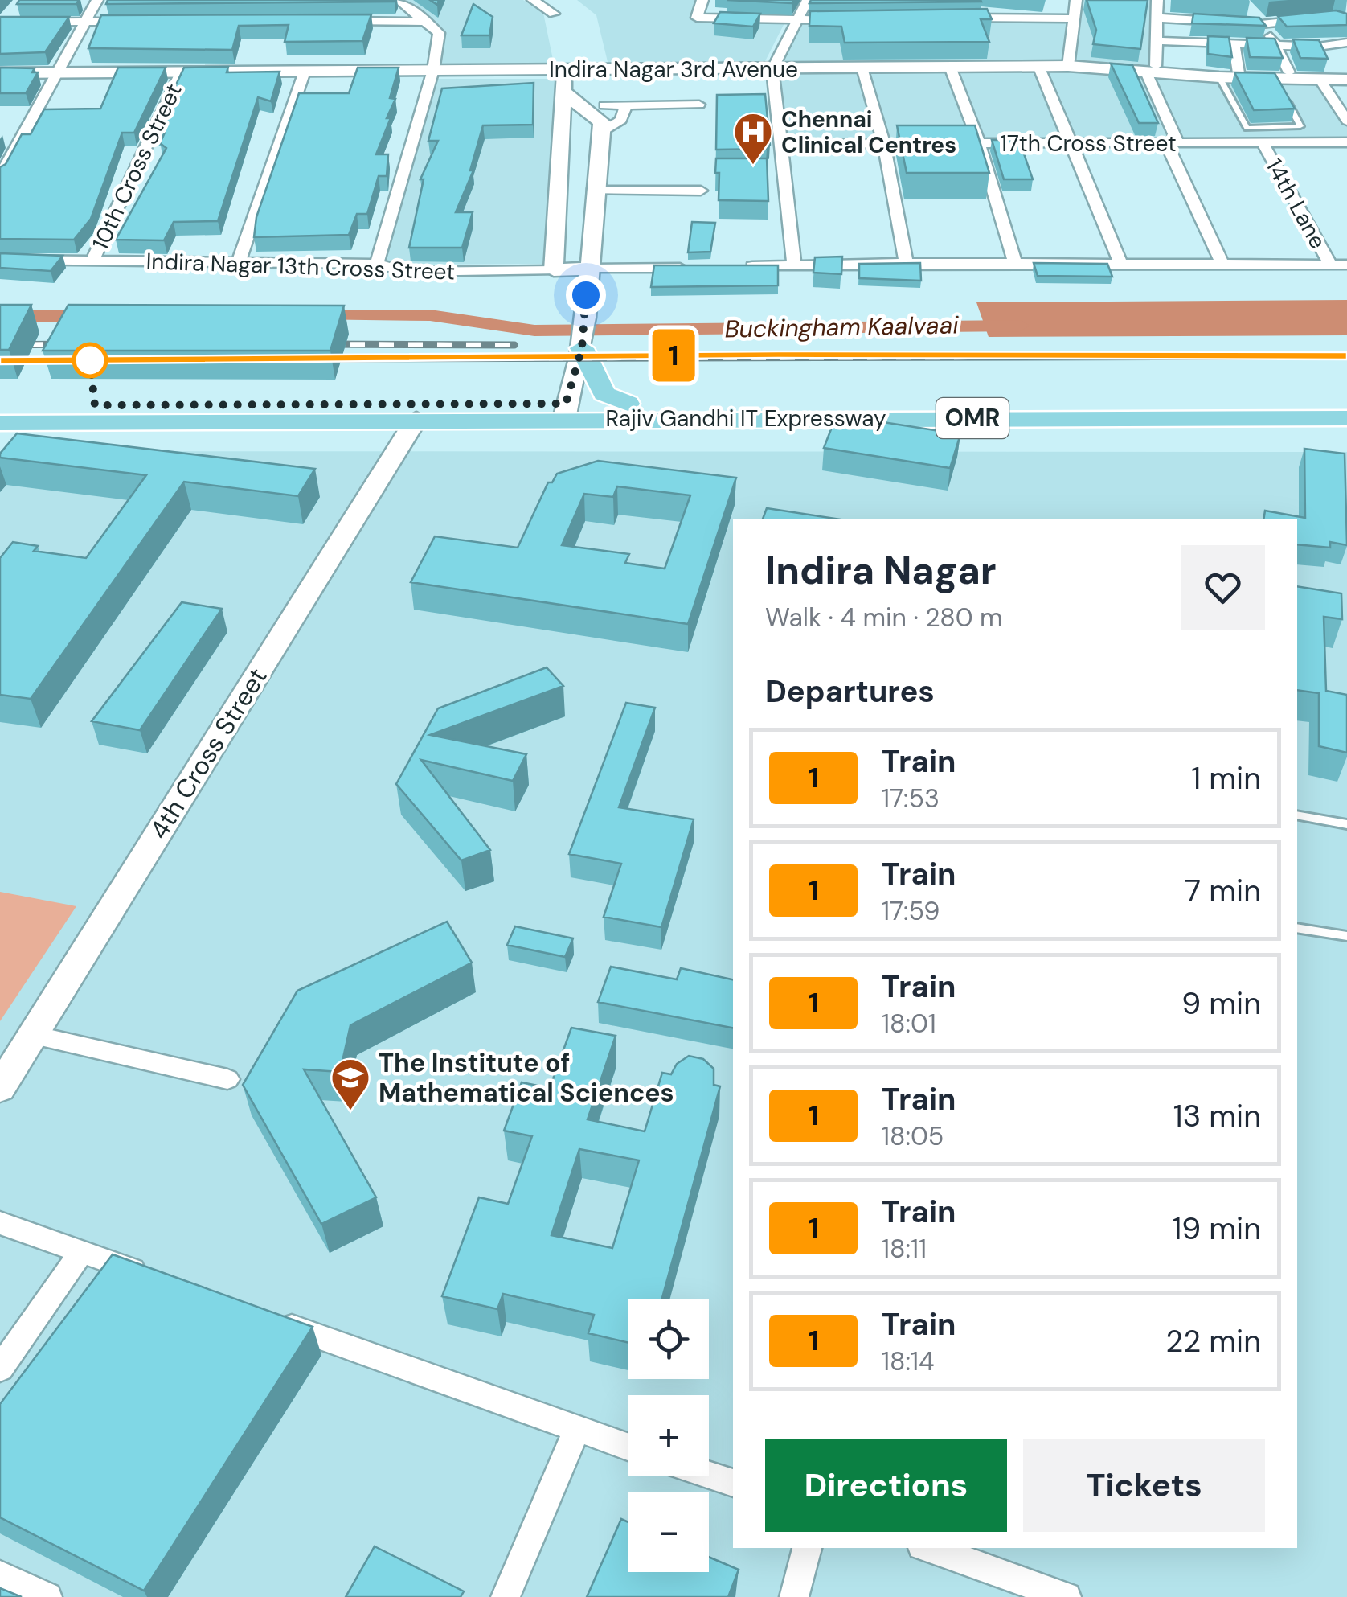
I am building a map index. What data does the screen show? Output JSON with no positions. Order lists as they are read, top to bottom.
{
  "streets": {
    "main road": ["Rajiv Gandhi IT Expressway", "OMR"],
    "street": [
      "Indira Nagar 3rd Avenue",
      "17th Cross Street",
      "10th Cross Street",
      "14th Lane",
      "Indira Nagar 13th Cross Street",
      "4th Cross Street"
    ]
  },
  "crossings": [
    ["Indira Nagar 3rd Avenue", "10th Cross Street"],
    ["17th Cross Street", "14th Lane"],
    ["10th Cross Street", "Indira Nagar 13th Cross Street"],
    ["Rajiv Gandhi IT Expressway", "4th Cross Street"]
  ],
  "water": ["Buckingham Kaalvaai"],
  "places": {
    "hospital": ["Chennai Clinical Centres"],
    "school or university": ["The Institute of Mathematical Sciences"]
  },
  "page": {
    "on_map": "1",
    "heading": [
      ["Indira Nagar", "Walk · 4 min · 280 m"],
      "Departures"
    ],
    "list": [
      {
        "mark": "1",
        "name": "Train",
        "note": "17:53",
        "value": "1 min"
      },
      {
        "mark": "1",
        "name": "Train",
        "note": "17:59",
        "value": "7 min"
      },
      {
        "mark": "1",
        "name": "Train",
        "note": "18:01",
        "value": "9 min"
      },
      {
        "mark": "1",
        "name": "Train",
        "note": "18:05",
        "value": "13 min"
      },
      {
        "mark": "1",
        "name": "Train",
        "note": "18:11",
        "value": "19 min"
      },
      {
        "mark": "1",
        "name": "Train",
        "note": "18:14",
        "value": "22 min"
      }
    ],
    "map_buttons": ["+", "−"],
    "buttons": ["Directions", "Tickets"]
  }
}
